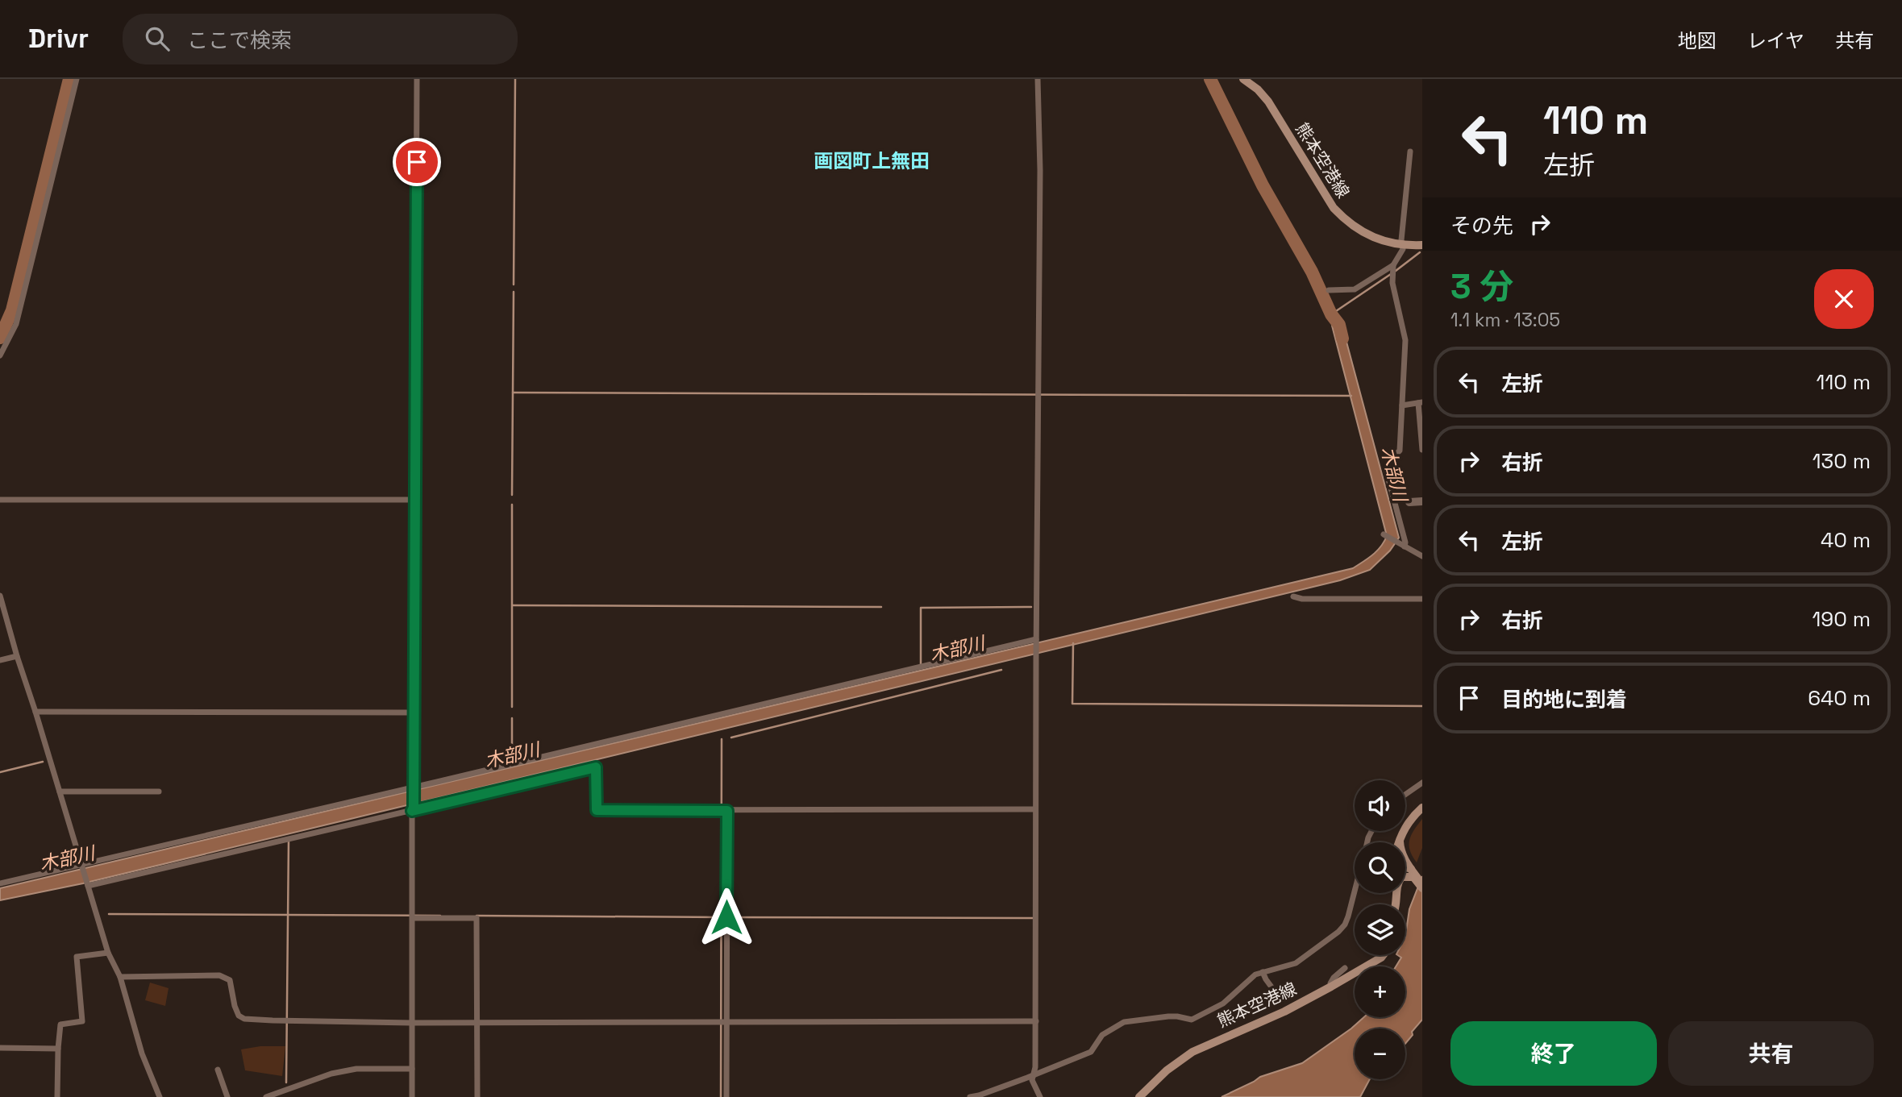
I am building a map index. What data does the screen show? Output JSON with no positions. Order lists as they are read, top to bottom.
{
  "streets": {
    "main road": ["熊本空港線"]
  },
  "districts": ["画図町上無田"],
  "water": ["木部川"],
  "page": {
    "header": "Drivr",
    "search": "ここで検索",
    "nav": ["地図", "レイヤ", "共有"],
    "turn": ["110 m", "左折"],
    "then": "その先",
    "heading": ["3 分", "1.1 km · 13:05"],
    "list": [
      {
        "name": "左折",
        "value": "110 m"
      },
      {
        "name": "右折",
        "value": "130 m"
      },
      {
        "name": "左折",
        "value": "40 m"
      },
      {
        "name": "右折",
        "value": "190 m"
      },
      {
        "name": "目的地に到着",
        "value": "640 m"
      }
    ],
    "map_buttons": ["+", "−"],
    "buttons": ["終了", "共有"]
  }
}
